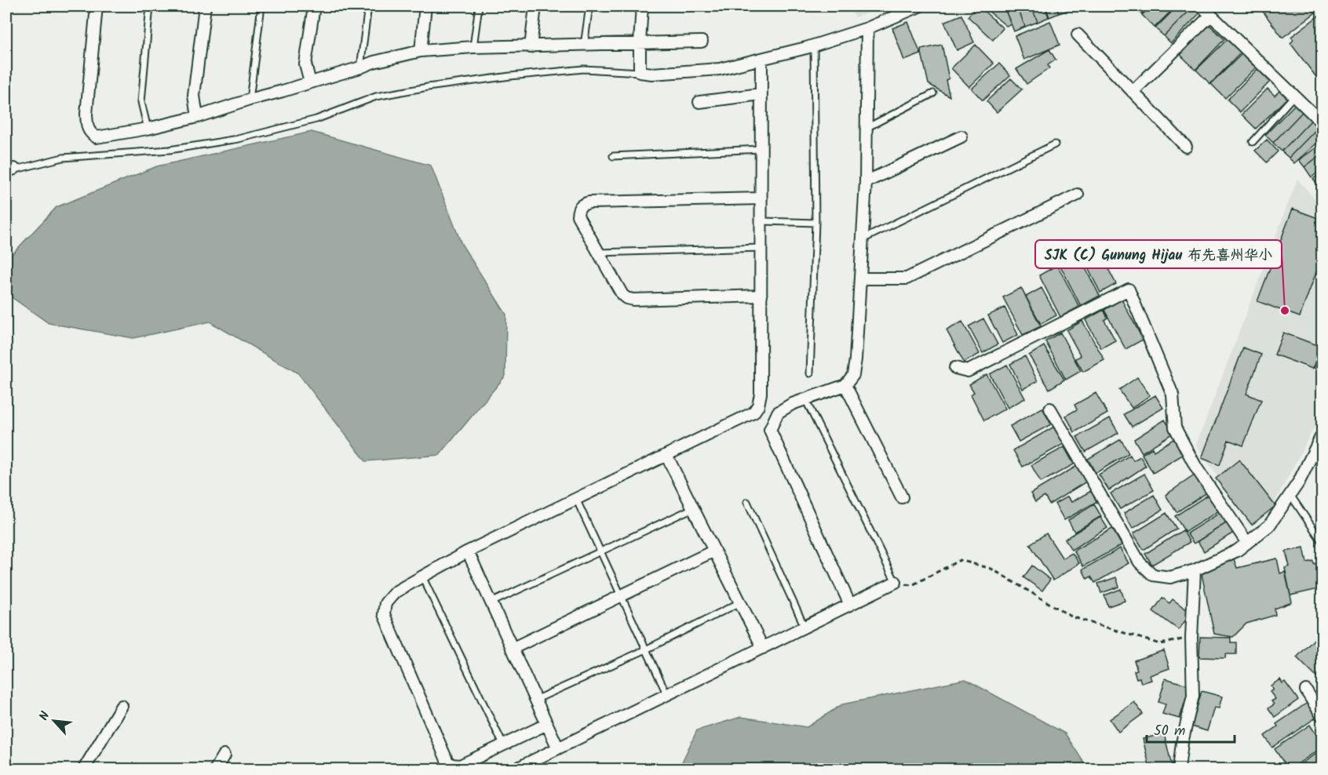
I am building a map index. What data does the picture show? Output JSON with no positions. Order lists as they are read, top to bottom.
{
  "places": ["SJK (C) Gunung Hijau 布先喜州华小"],
  "scale_bar": "50 m",
  "north": "top left"
}
